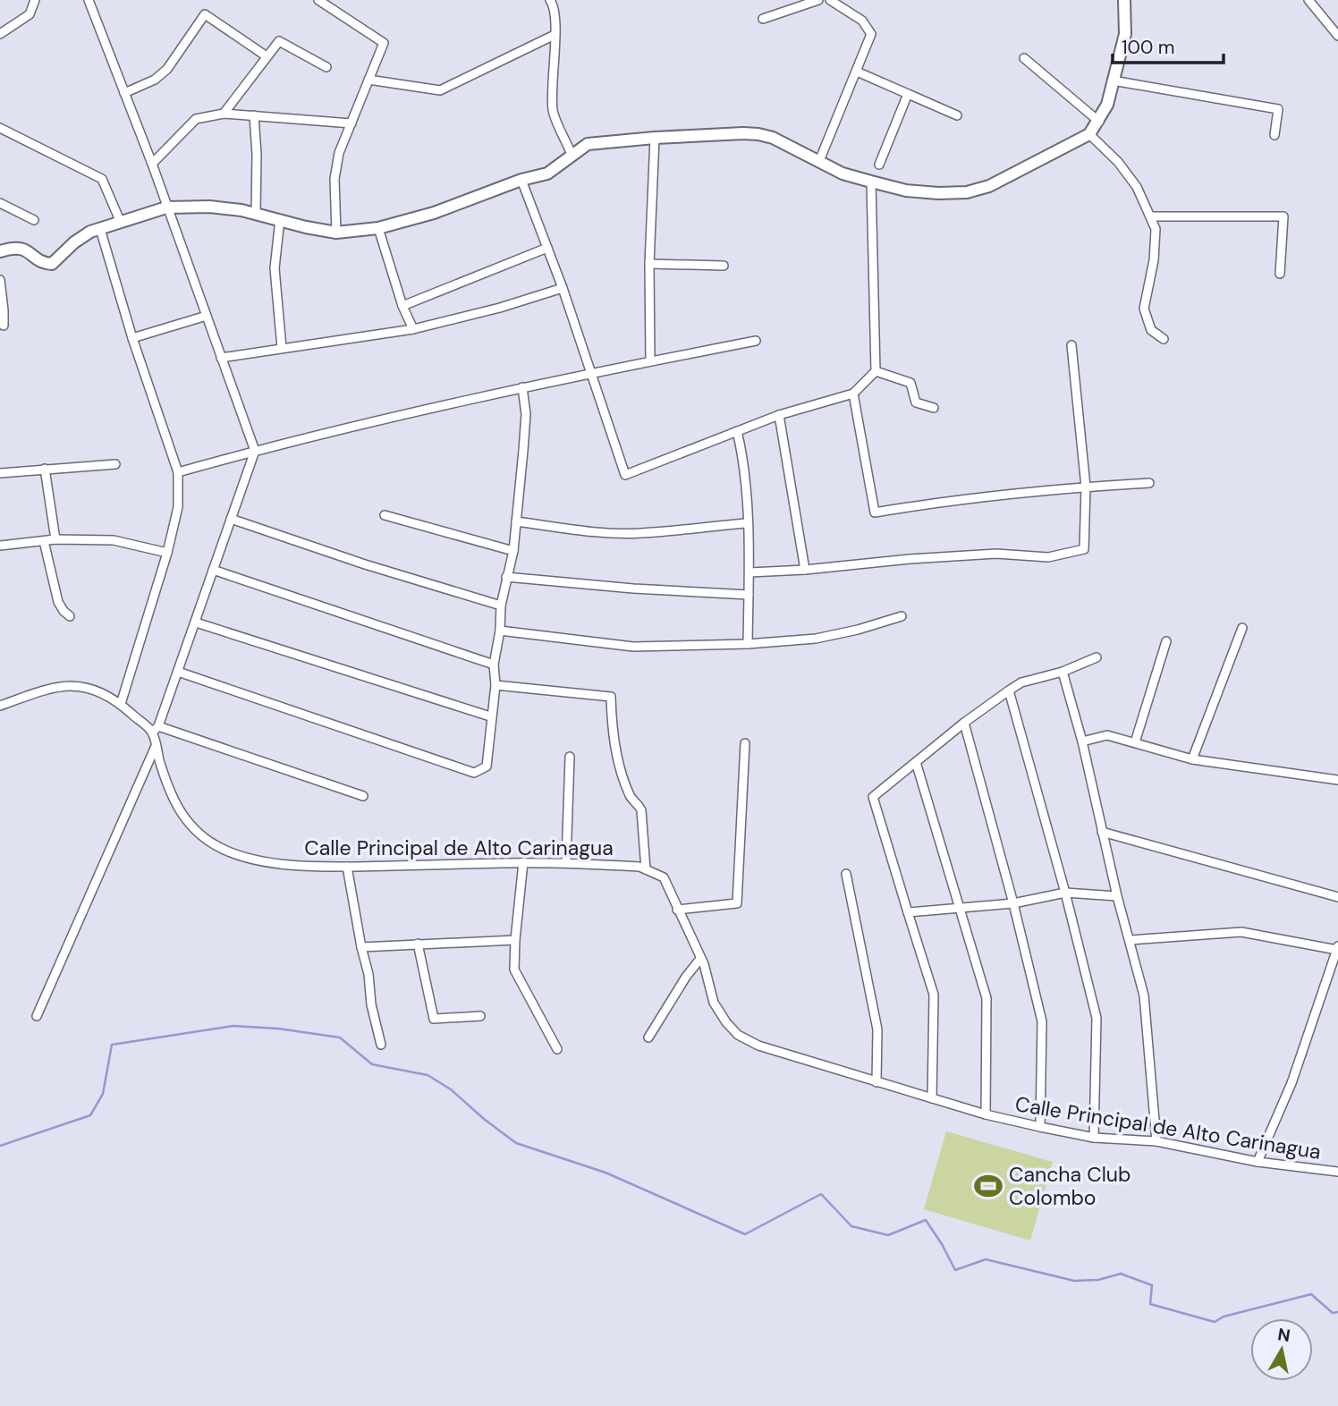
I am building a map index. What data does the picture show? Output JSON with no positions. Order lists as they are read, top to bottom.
{
  "streets": {
    "street": ["Calle Principal de Alto Carinagua"]
  },
  "places": {
    "sports": ["Cancha Club Colombo"]
  },
  "scale_bar": "100 m",
  "north": "top"
}
